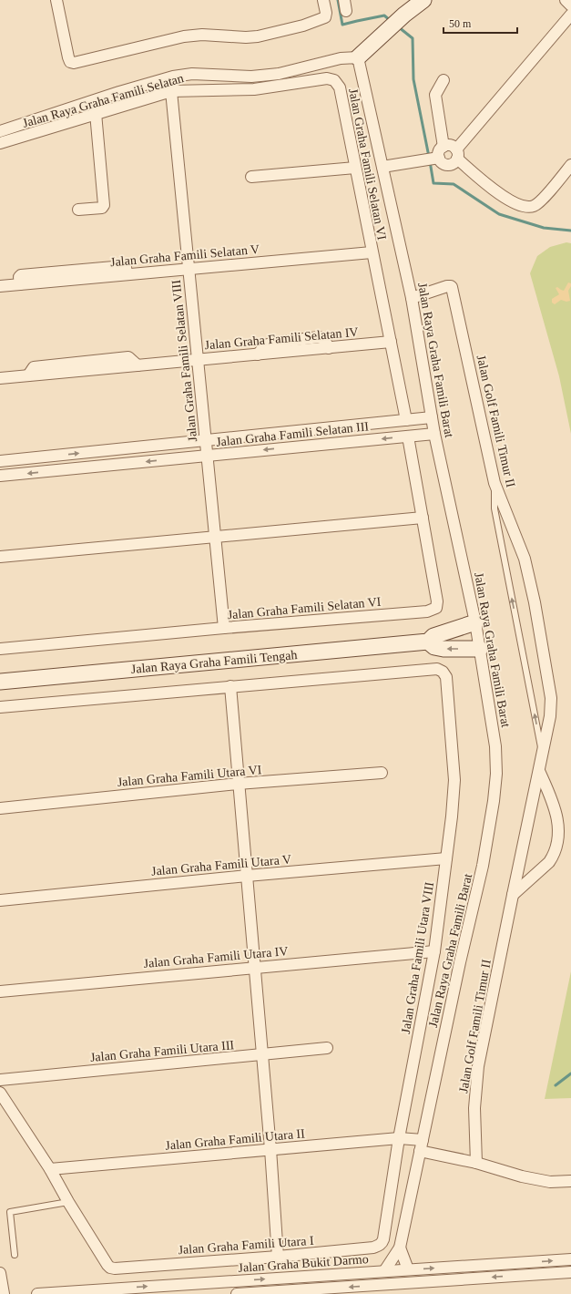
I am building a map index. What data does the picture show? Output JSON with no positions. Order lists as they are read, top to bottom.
{
  "streets": {
    "street": [
      "Jalan Raya Graha Famili Selatan",
      "Jalan Graha Famili Selatan VI",
      "Jalan Graha Famili Selatan V",
      "Jalan Graha Famili Selatan IV",
      "Jalan Raya Graha Famili Barat",
      "Jalan Graha Famili Selatan VIII",
      "Jalan Golf Famili Timur II",
      "Jalan Graha Famili Selatan III",
      "Jalan Raya Graha Famili Tengah",
      "Jalan Graha Famili Utara VI",
      "Jalan Graha Famili Utara V",
      "Jalan Graha Famili Utara IV",
      "Jalan Graha Famili Utara VIII",
      "Jalan Graha Famili Utara III",
      "Jalan Graha Famili Utara II",
      "Jalan Graha Famili Utara I",
      "Jalan Graha Bukit Darmo"
    ]
  },
  "crossings": [
    ["Jalan Raya Graha Famili Selatan", "Jalan Raya Graha Famili Barat"],
    ["Jalan Graha Famili Selatan VI", "Jalan Graha Famili Selatan V"],
    ["Jalan Graha Famili Selatan VI", "Jalan Graha Famili Selatan IV"],
    ["Jalan Graha Famili Selatan VI", "Jalan Graha Famili Selatan VIII"],
    ["Jalan Graha Famili Selatan VI", "Jalan Graha Famili Selatan III"],
    ["Jalan Graha Famili Selatan V", "Jalan Graha Famili Selatan VIII"],
    ["Jalan Graha Famili Selatan IV", "Jalan Graha Famili Selatan VIII"],
    ["Jalan Raya Graha Famili Barat", "Jalan Golf Famili Timur II"],
    ["Jalan Raya Graha Famili Barat", "Jalan Graha Famili Selatan III"],
    ["Jalan Raya Graha Famili Barat", "Jalan Raya Graha Famili Tengah"],
    ["Jalan Raya Graha Famili Barat", "Jalan Graha Famili Utara II"],
    ["Jalan Raya Graha Famili Barat", "Jalan Graha Bukit Darmo"],
    ["Jalan Graha Famili Selatan VIII", "Jalan Graha Famili Selatan III"],
    ["Jalan Golf Famili Timur II", "Jalan Graha Famili Utara II"],
    ["Jalan Graha Famili Utara V", "Jalan Graha Famili Utara VIII"],
    ["Jalan Graha Famili Utara IV", "Jalan Graha Famili Utara VIII"],
    ["Jalan Graha Famili Utara VIII", "Jalan Graha Famili Utara II"],
    ["Jalan Graha Famili Utara VIII", "Jalan Graha Famili Utara I"]
  ],
  "scale_bar": "50 m"
}
